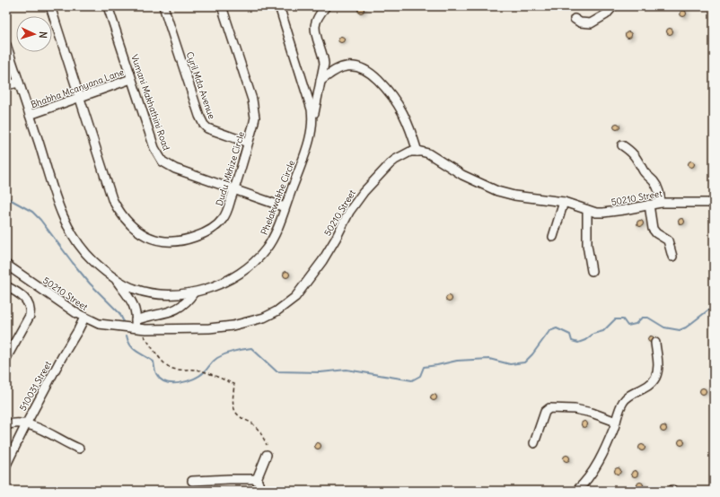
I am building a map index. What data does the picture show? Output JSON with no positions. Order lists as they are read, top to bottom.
{
  "streets": {
    "street": [
      "Cyril Mda Avenue",
      "Bhabha Mcanyana Lane",
      "Vumani Makhathini Road",
      "Dudu Mkhize Circle",
      "Phelakwakhe Circle",
      "50210 Street",
      "510031 Street"
    ]
  },
  "crossings": [
    ["Cyril Mda Avenue", "Dudu Mkhize Circle"],
    ["Bhabha Mcanyana Lane", "Vumani Makhathini Road"],
    ["Bhabha Mcanyana Lane", "Dudu Mkhize Circle"],
    ["Bhabha Mcanyana Lane", "Phelakwakhe Circle"],
    ["Vumani Makhathini Road", "Dudu Mkhize Circle"],
    ["Vumani Makhathini Road", "Phelakwakhe Circle"],
    ["50210 Street", "510031 Street"]
  ],
  "north": "right"
}
